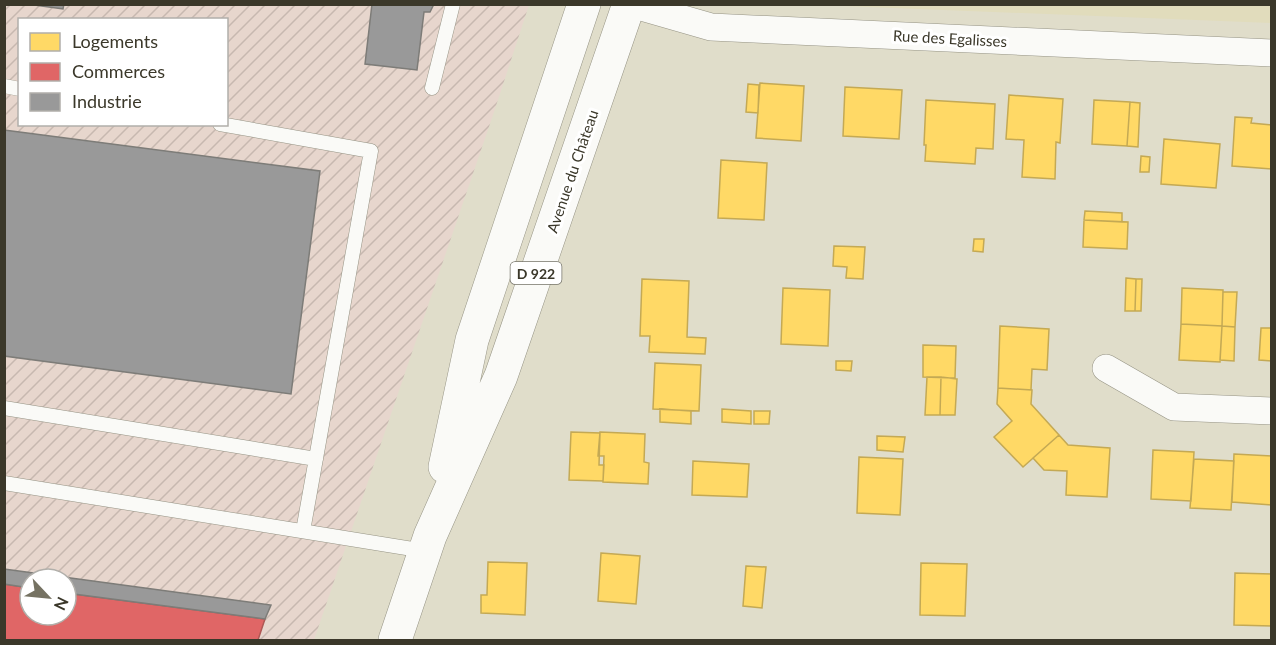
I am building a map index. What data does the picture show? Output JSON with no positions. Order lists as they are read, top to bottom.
{
  "streets": {
    "main road": ["Avenue du Château", "D 922"],
    "street": ["Rue des Egalisses"]
  },
  "crossings": [
    ["Rue des Egalisses", "Avenue du Château"]
  ],
  "legend": ["Logements", "Commerces", "Industrie"],
  "north": "bottom right"
}
